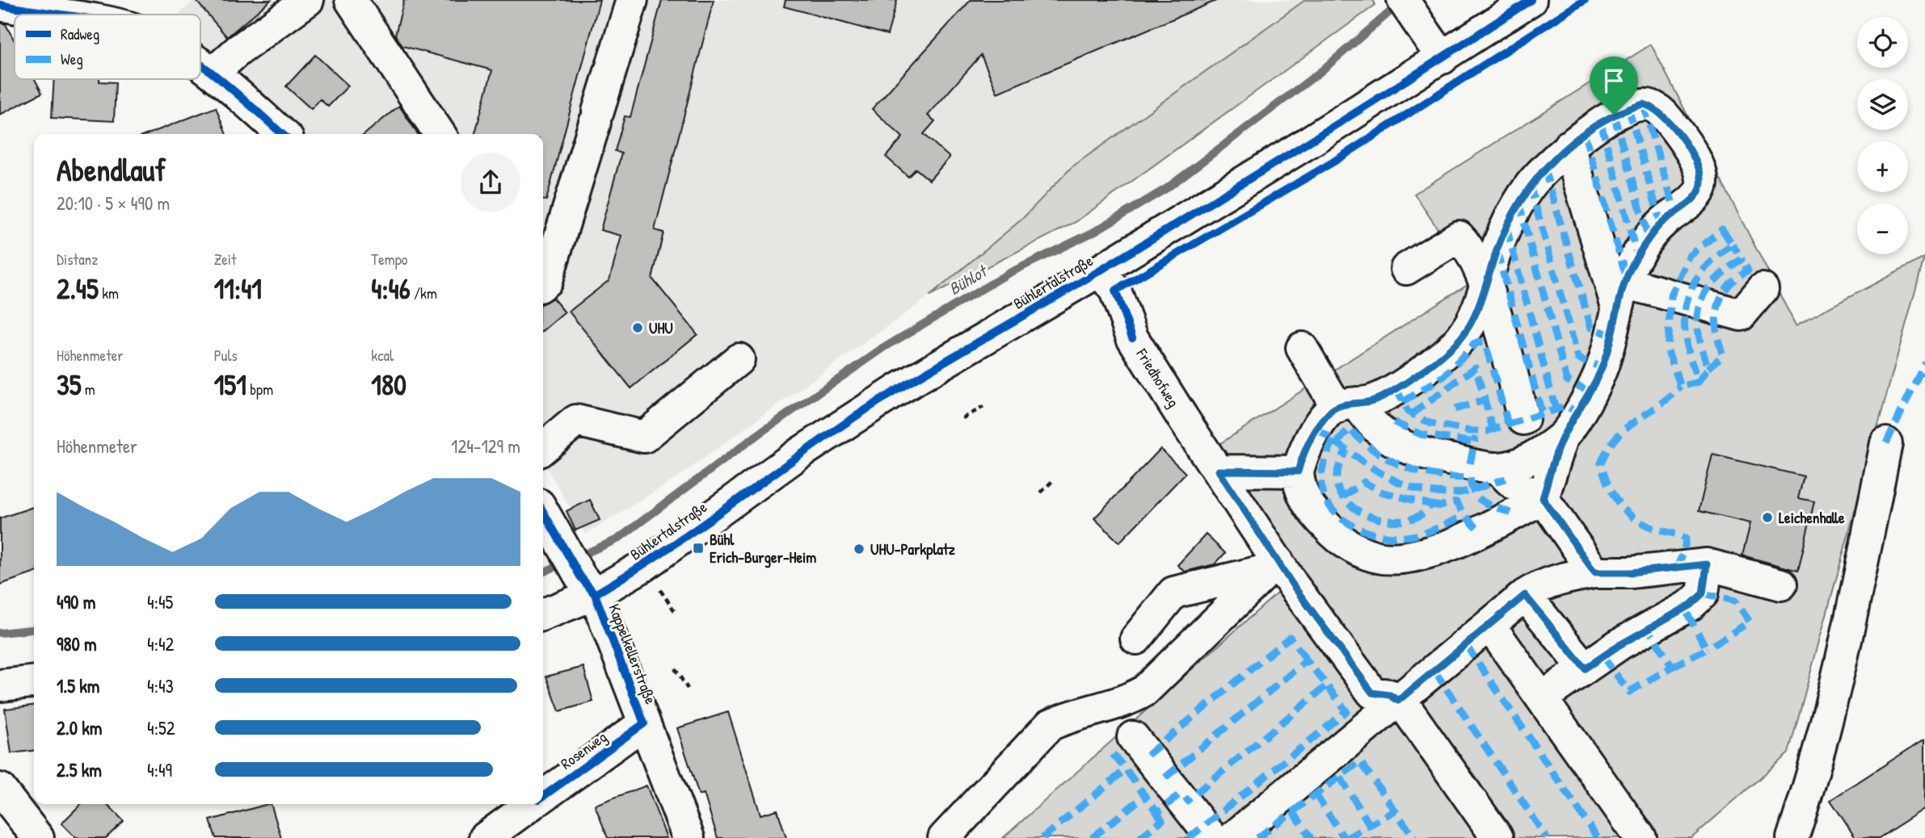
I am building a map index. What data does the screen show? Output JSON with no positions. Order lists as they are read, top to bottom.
{
  "streets": {
    "street": [
      "Bühlertalstraße",
      "Friedhofweg",
      "Kappelkellerstraße",
      "Rosenweg"
    ]
  },
  "crossings": [
    ["Bühlertalstraße", "Friedhofweg"],
    ["Bühlertalstraße", "Kappelkellerstraße"],
    ["Kappelkellerstraße", "Rosenweg"]
  ],
  "water": ["Bühlot"],
  "places": {
    "other": ["UHU", "Leichenhalle", "UHU-Parkplatz"],
    "transit": ["Bühl Erich-Burger-Heim"]
  },
  "legend": ["Radweg", "Weg"],
  "page": {
    "map_buttons": ["+", "−"],
    "heading": ["Abendlauf", "20:10 · 5 × 490 m"],
    "stats": [
      ["Distanz", "2.45 km"],
      ["Zeit", "11:41"],
      ["Tempo", "4:46 /km"],
      ["Höhenmeter", "35 m"],
      ["Puls", "151 bpm"],
      ["kcal", "180"]
    ],
    "chart": ["Höhenmeter", "124–129 m"],
    "list": [
      {
        "name": "490 m",
        "note": "4:45"
      },
      {
        "name": "980 m",
        "note": "4:42"
      },
      {
        "name": "1.5 km",
        "note": "4:43"
      },
      {
        "name": "2.0 km",
        "note": "4:52"
      },
      {
        "name": "2.5 km",
        "note": "4:49"
      }
    ]
  }
}
